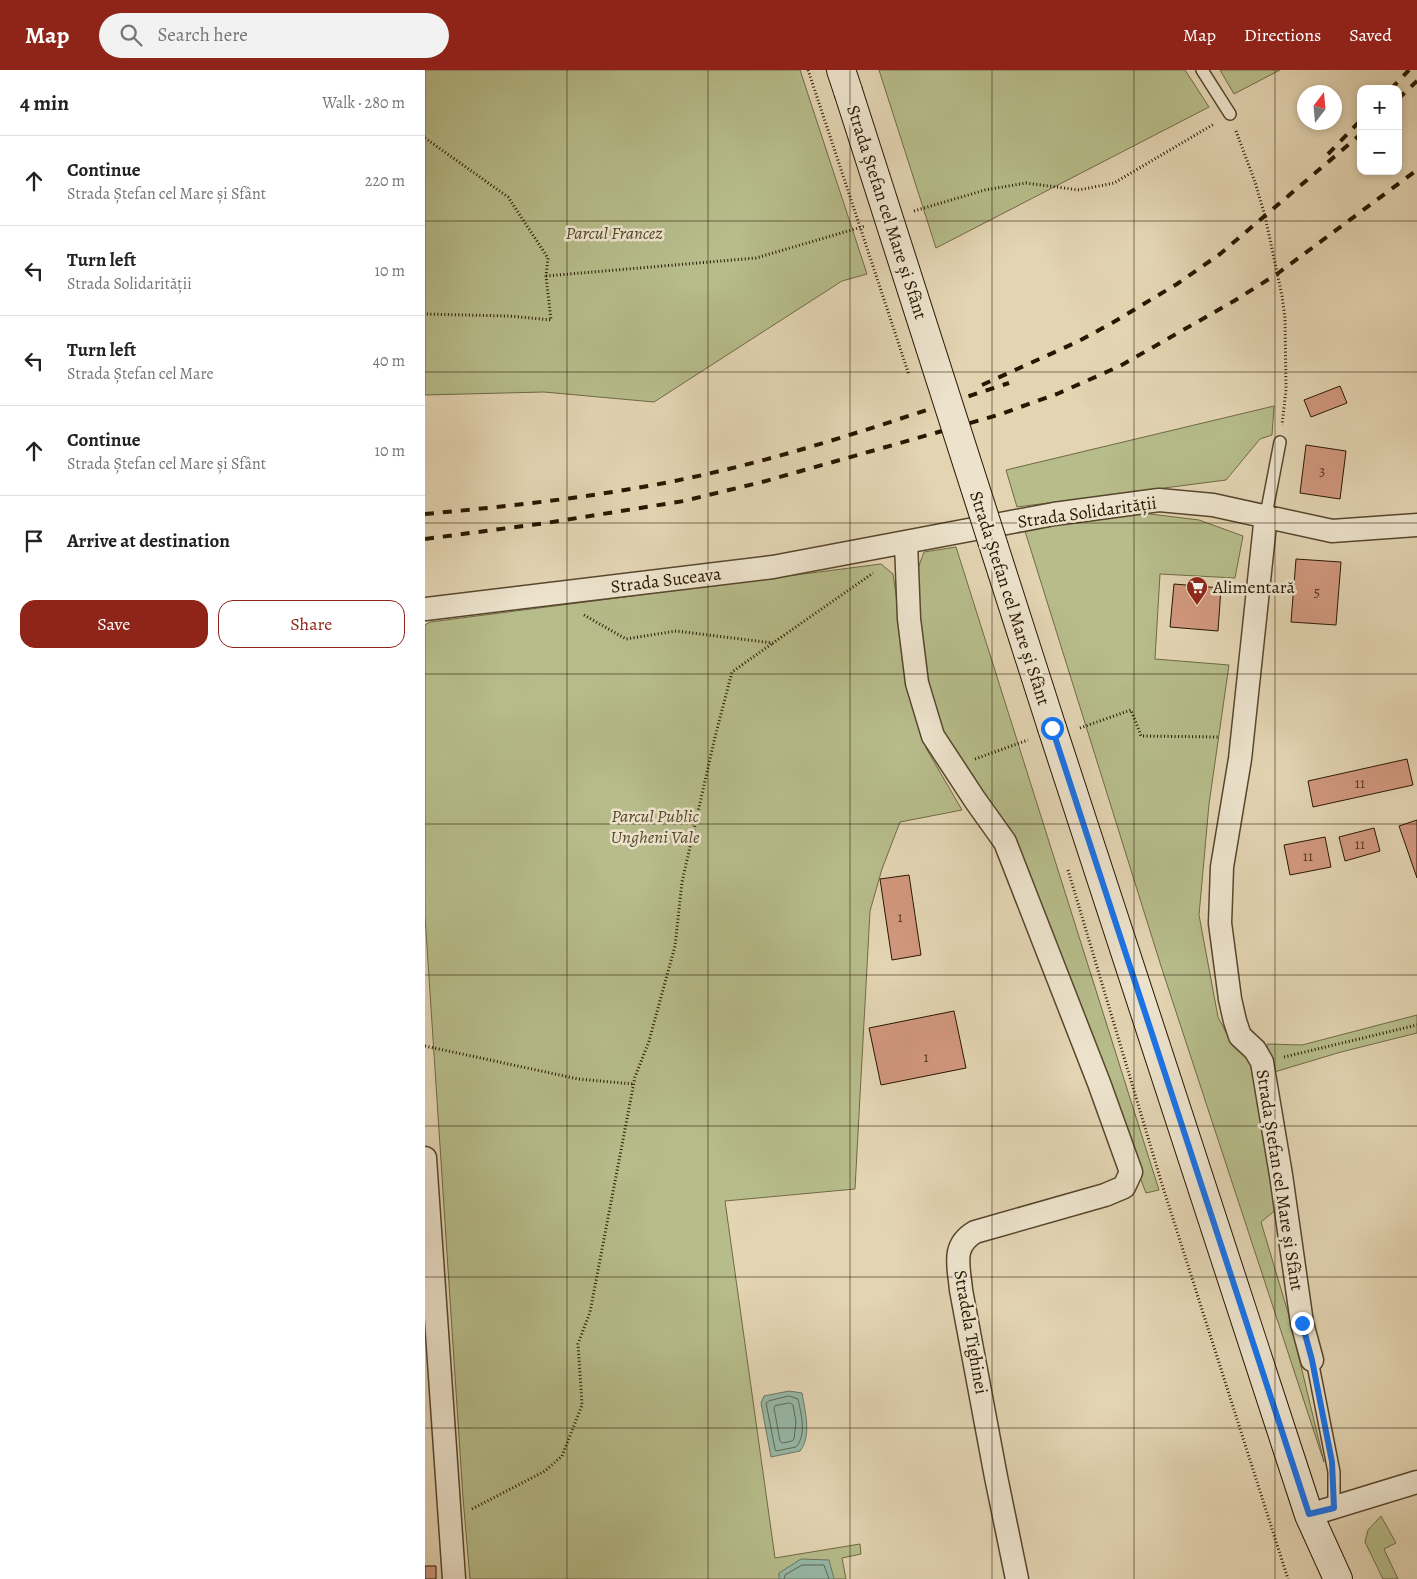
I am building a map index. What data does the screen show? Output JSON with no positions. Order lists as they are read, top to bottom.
{
  "streets": {
    "main road": ["Strada Ștefan cel Mare și Sfânt"],
    "street": ["Strada Solidarității", "Strada Suceava", "Stradela Tighinei"]
  },
  "crossings": [
    ["Strada Ștefan cel Mare și Sfânt", "Strada Solidarității"],
    ["Strada Solidarității", "Strada Suceava"]
  ],
  "parks": ["Parcul Francez", "Parcul Public Ungheni Vale"],
  "places": {
    "supermarket": ["Alimentară"]
  },
  "house_numbers": [
    "3",
    "5",
    "11",
    "11",
    "11",
    "1",
    "1"
  ],
  "north": "top",
  "page": {
    "header": "Map",
    "search": "Search here",
    "nav": ["Map", "Directions", "Saved"],
    "heading": ["4 min", "Walk · 280 m"],
    "map_buttons": ["+", "−"],
    "list": [
      ["Continue", "Strada Ștefan cel Mare și Sfânt", "220 m"],
      ["Turn left", "Strada Solidarității", "10 m"],
      ["Turn left", "Strada Ștefan cel Mare", "40 m"],
      ["Continue", "Strada Ștefan cel Mare și Sfânt", "10 m"],
      "Arrive at destination"
    ],
    "buttons": ["Save", "Share"]
  }
}
